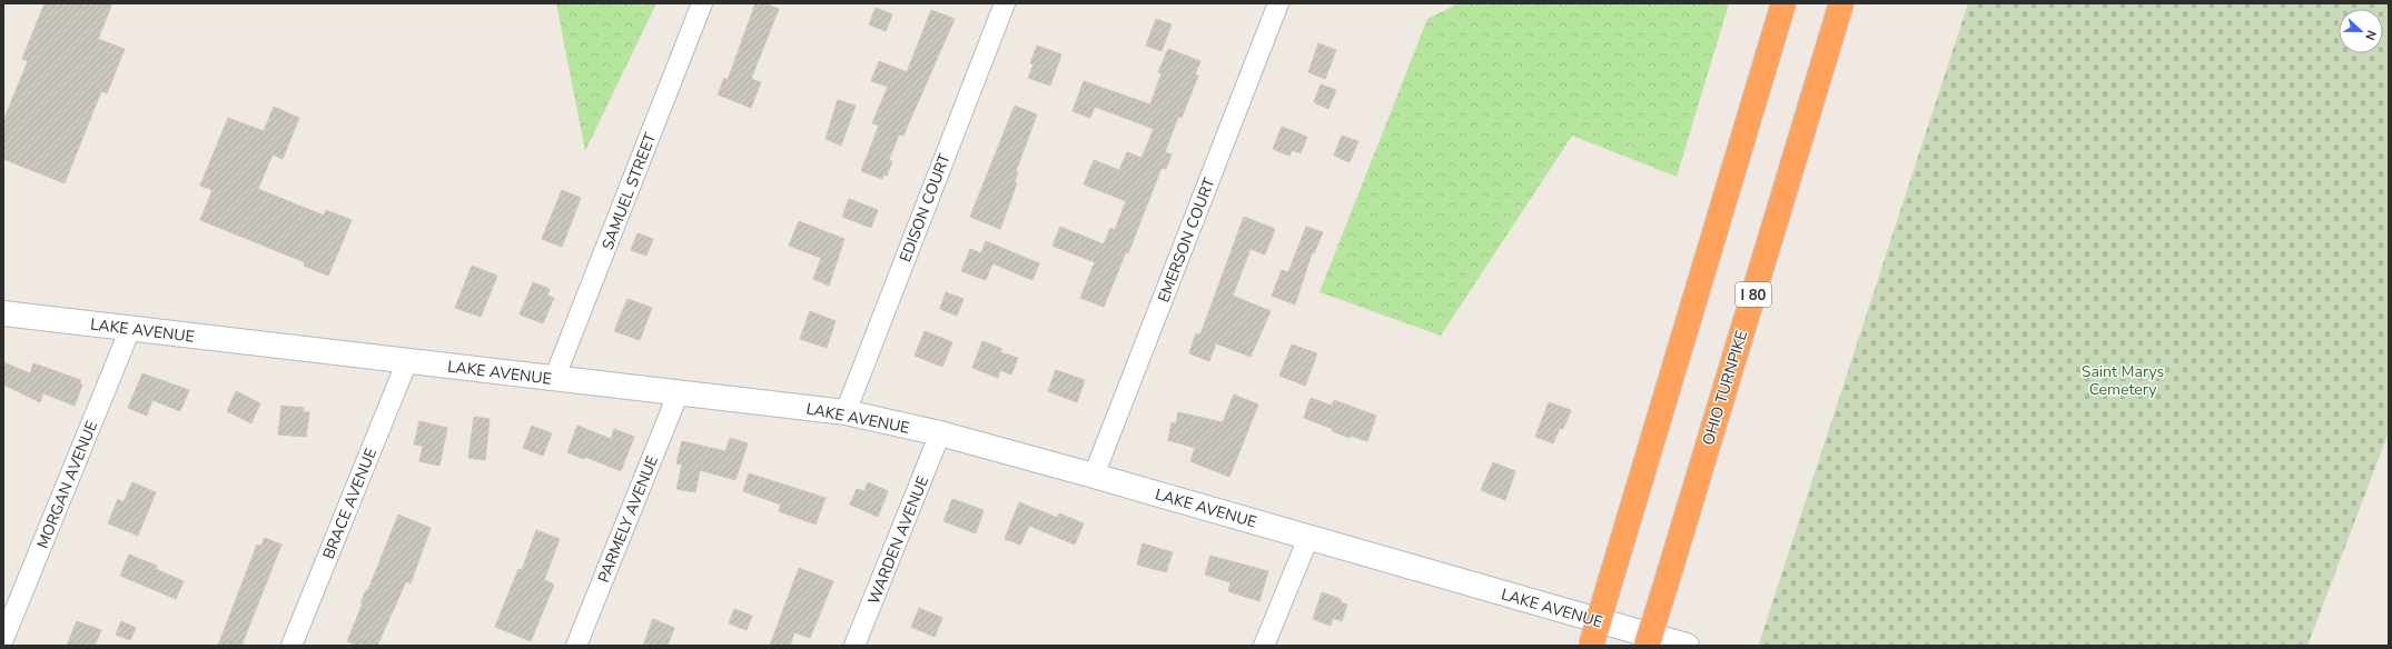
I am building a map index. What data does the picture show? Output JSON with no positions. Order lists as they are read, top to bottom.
{
  "streets": {
    "highway": ["I 80", "OHIO TURNPIKE"],
    "street": [
      "SAMUEL STREET",
      "EDISON COURT",
      "EMERSON COURT",
      "LAKE AVENUE",
      "MORGAN AVENUE",
      "BRACE AVENUE",
      "PARMELY AVENUE",
      "WARDEN AVENUE"
    ]
  },
  "crossings": [
    ["SAMUEL STREET", "LAKE AVENUE"],
    ["EDISON COURT", "LAKE AVENUE"],
    ["EMERSON COURT", "LAKE AVENUE"],
    ["LAKE AVENUE", "MORGAN AVENUE"],
    ["LAKE AVENUE", "BRACE AVENUE"],
    ["LAKE AVENUE", "PARMELY AVENUE"],
    ["LAKE AVENUE", "WARDEN AVENUE"]
  ],
  "parks": ["Saint Marys Cemetery"],
  "north": "right"
}
